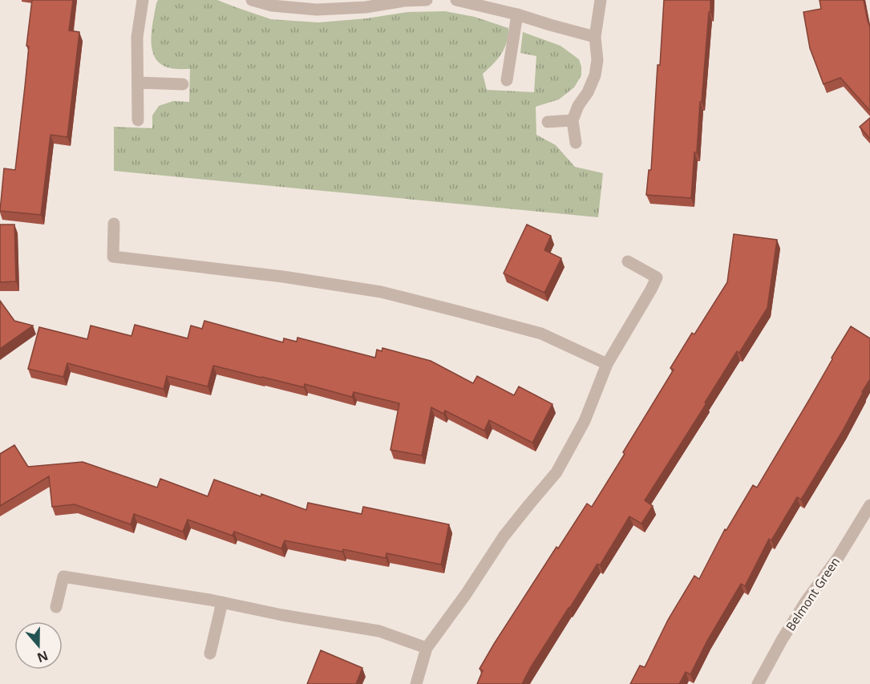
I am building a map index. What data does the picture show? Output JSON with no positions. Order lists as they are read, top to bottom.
{
  "streets": {
    "street": ["Belmont Green"]
  },
  "north": "bottom"
}
